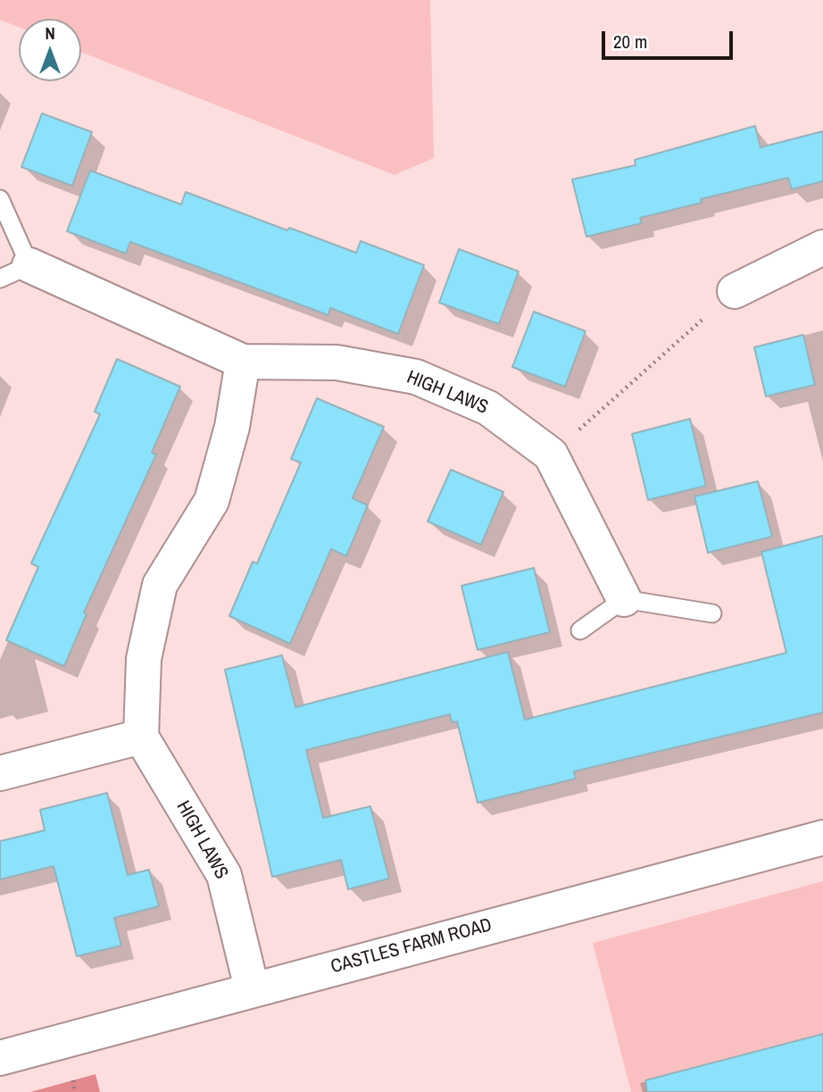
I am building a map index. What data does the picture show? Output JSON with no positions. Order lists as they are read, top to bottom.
{
  "streets": {
    "street": ["HIGH LAWS", "CASTLES FARM ROAD"]
  },
  "crossings": [
    ["HIGH LAWS", "CASTLES FARM ROAD"]
  ],
  "scale_bar": "20 m",
  "north": "top"
}
